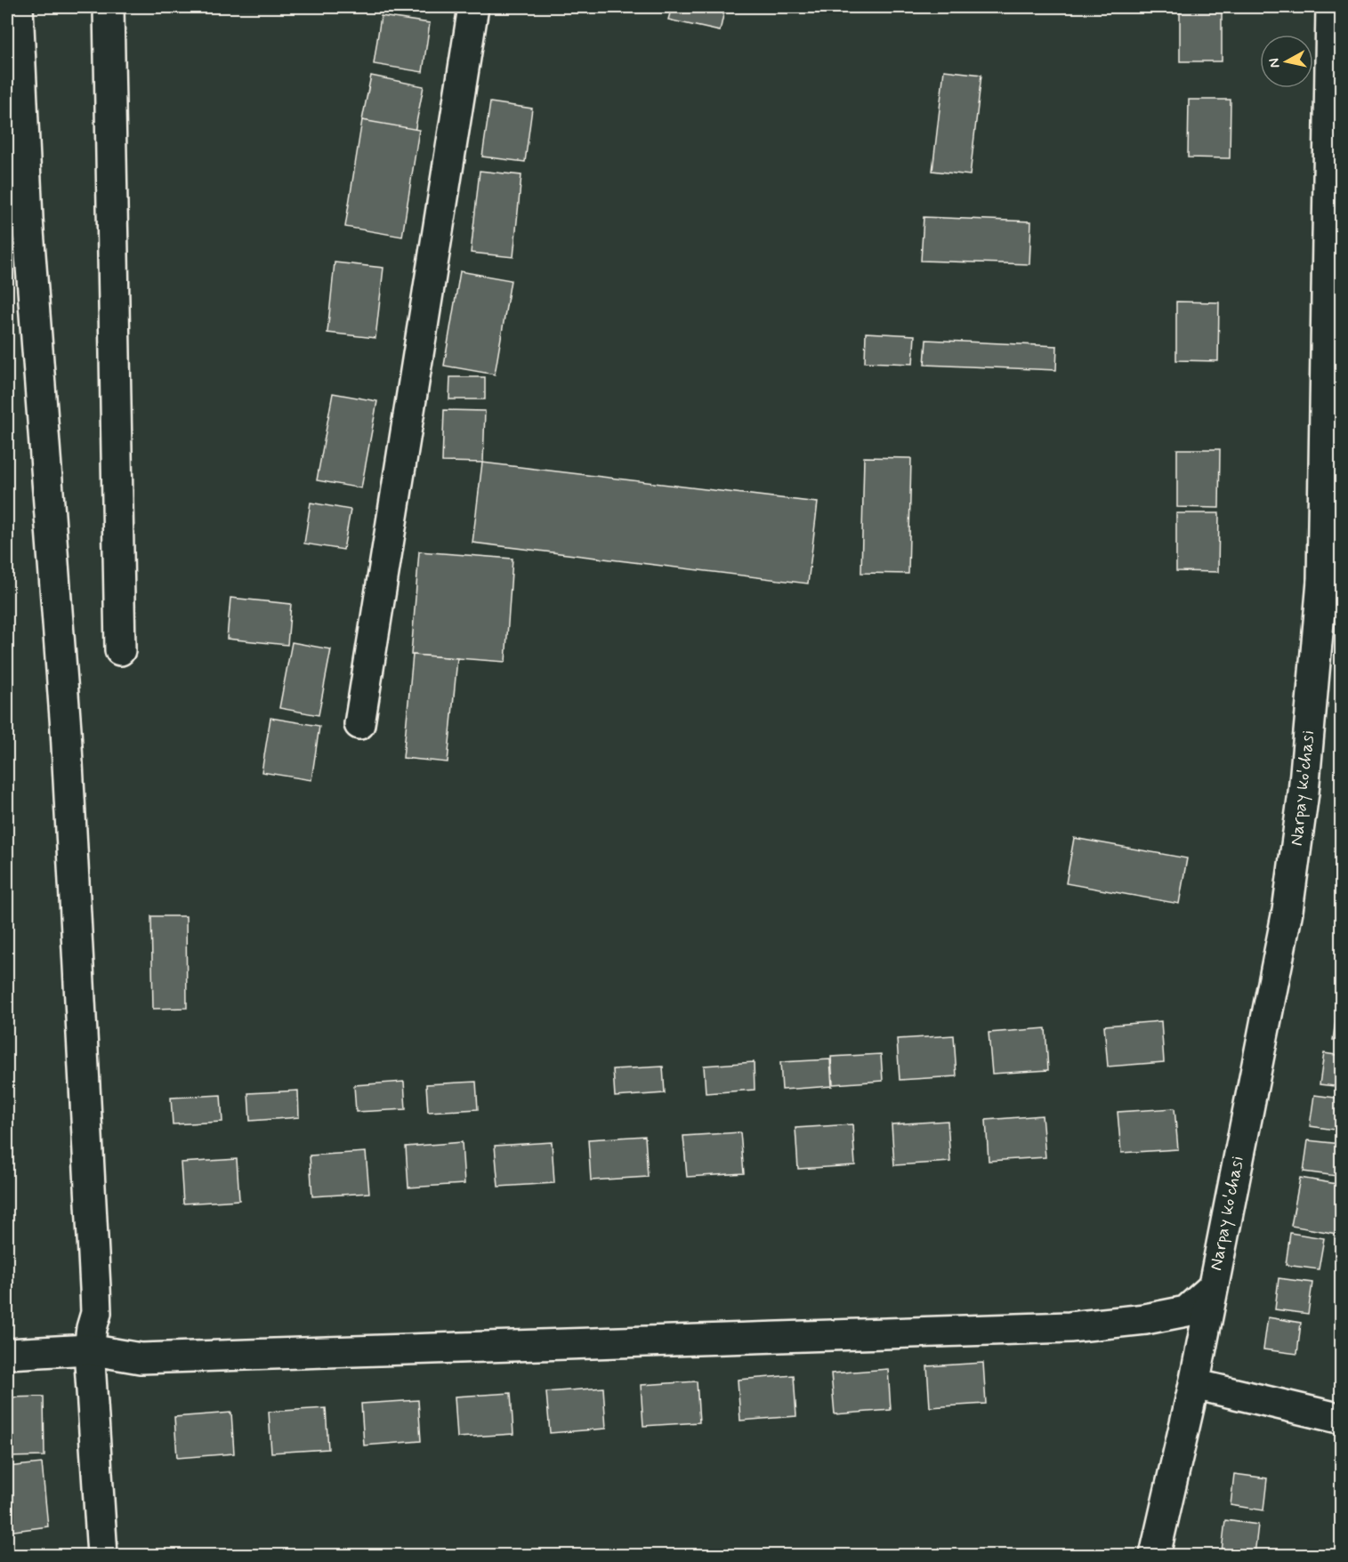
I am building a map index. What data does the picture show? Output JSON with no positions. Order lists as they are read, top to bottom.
{
  "streets": {
    "street": ["Narpay ko'chasi"]
  },
  "north": "left"
}
